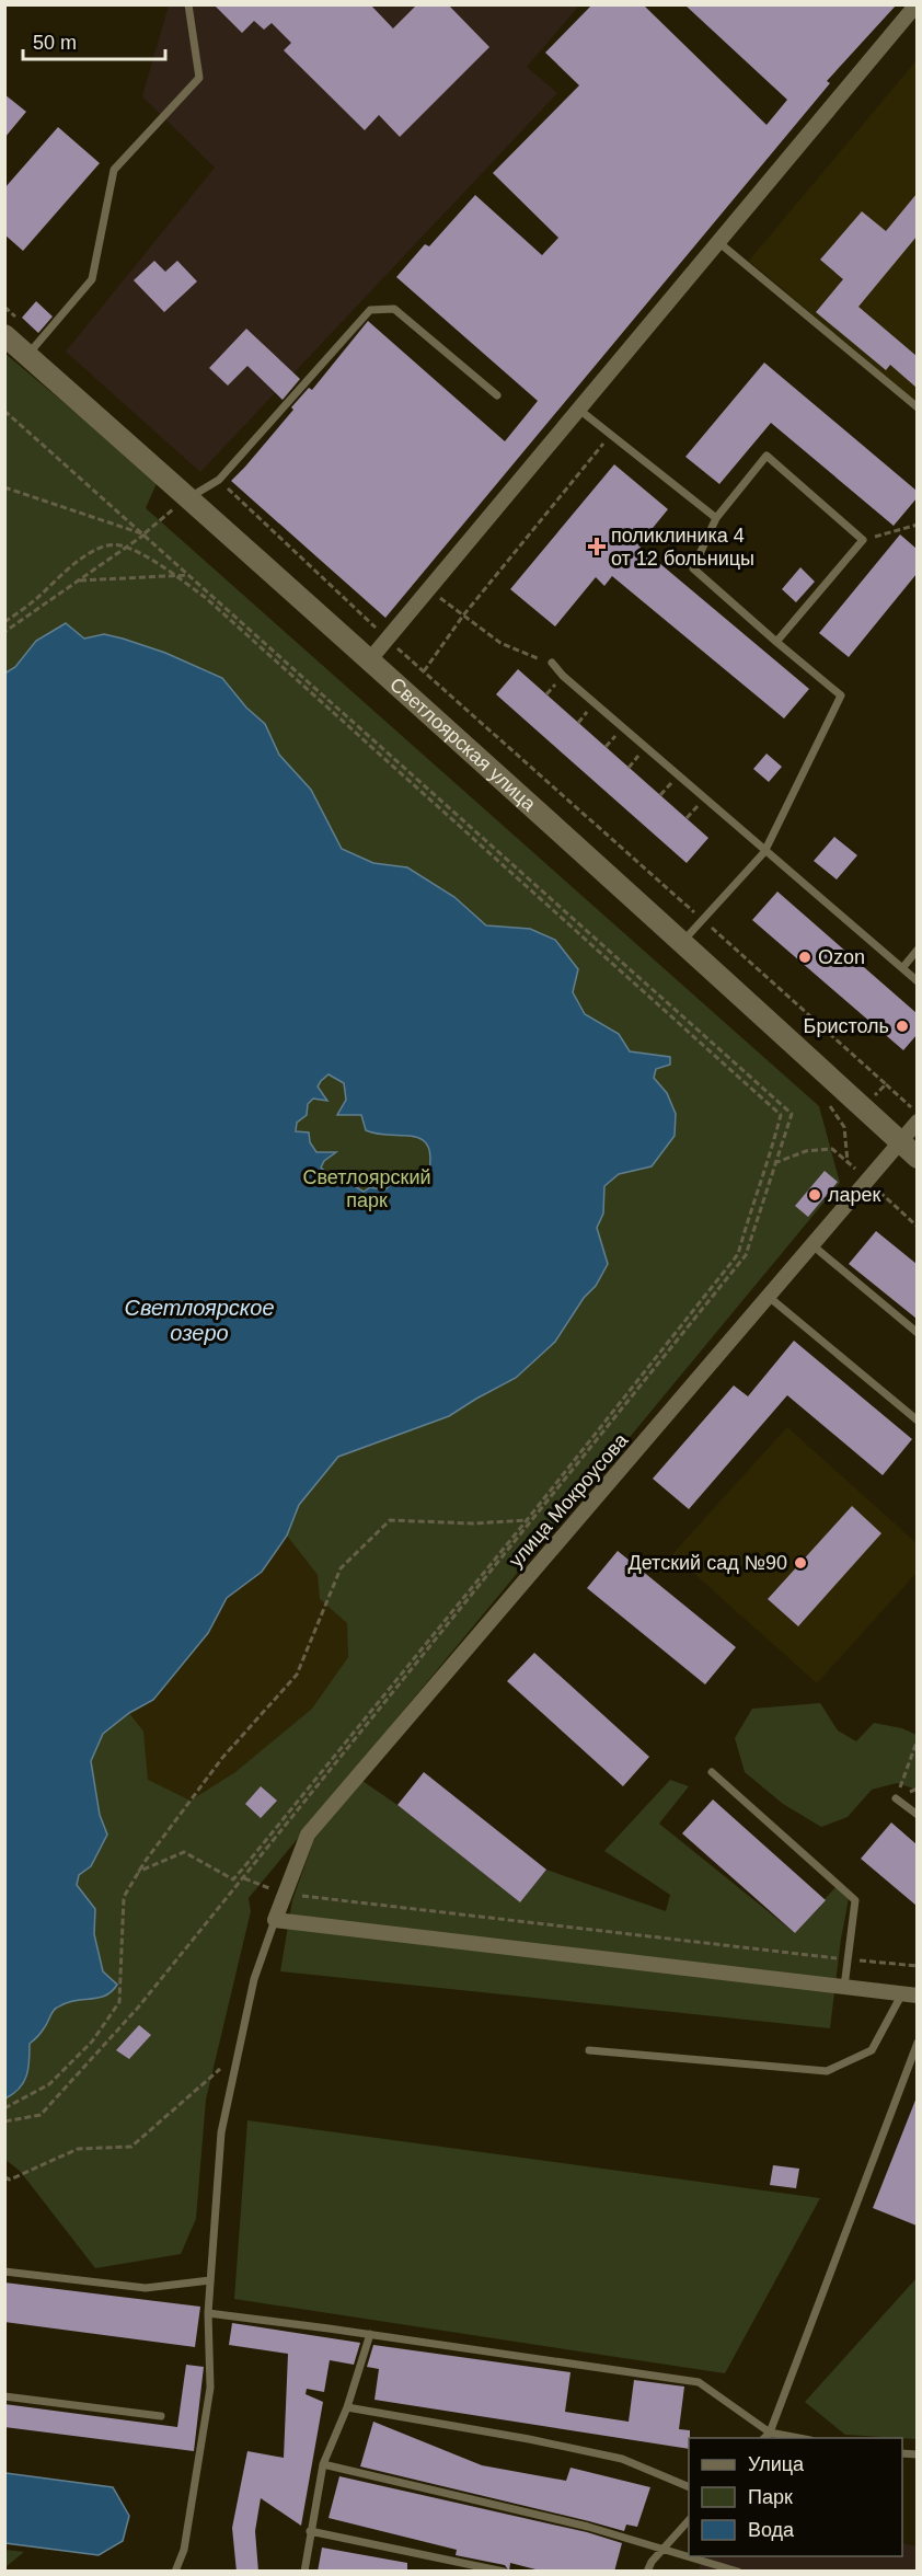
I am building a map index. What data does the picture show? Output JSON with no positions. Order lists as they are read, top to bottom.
{
  "streets": {
    "main road": ["Светлоярская улица"],
    "street": ["улица Мокроусова"]
  },
  "crossings": [
    ["Светлоярская улица", "улица Мокроусова"]
  ],
  "water": ["Светлоярское озеро"],
  "parks": ["Светлоярский парк"],
  "places": {
    "health": ["поликлиника 4 от 12 больницы"],
    "other": [
      "Ozon",
      "Бристоль",
      "ларек",
      "Детский сад №90"
    ]
  },
  "legend": ["Улица", "Парк", "Вода"],
  "scale_bar": "50 m"
}
